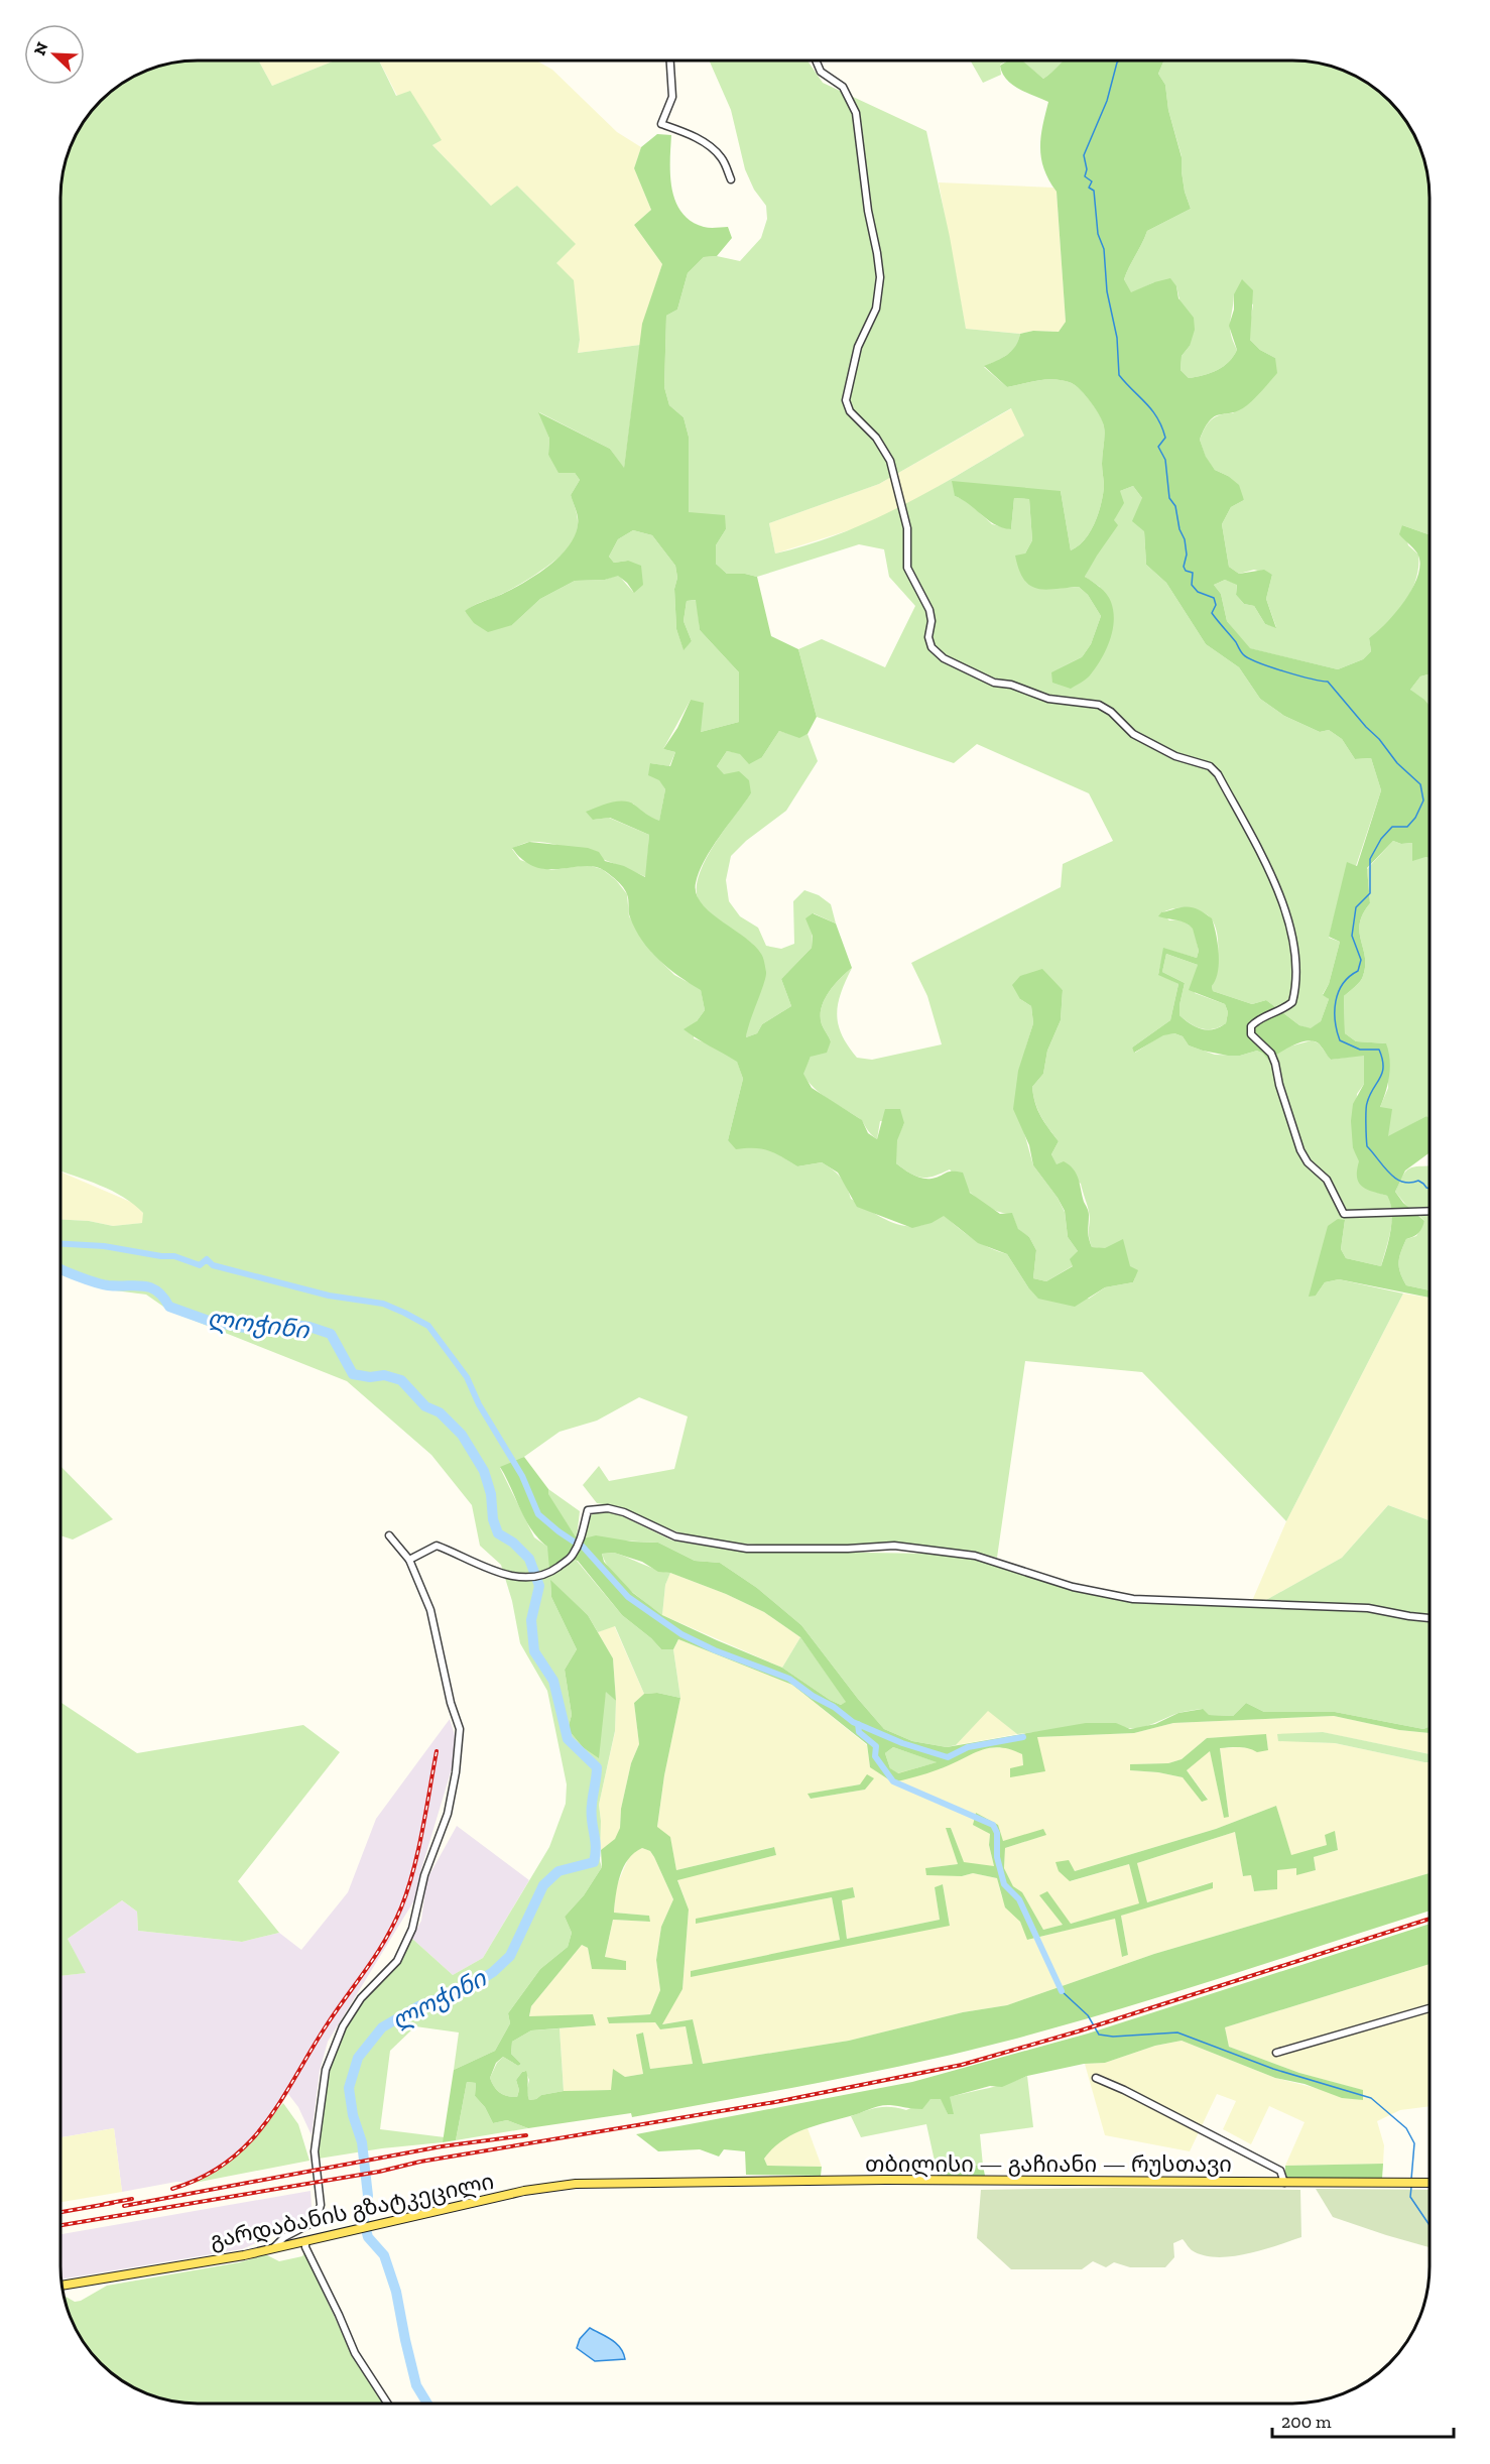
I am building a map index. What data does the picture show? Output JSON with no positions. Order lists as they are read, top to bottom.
{
  "streets": {
    "main road": ["თბილისი — გაჩიანი — რუსთავი", "გარდაბანის გზატკეცილი"]
  },
  "crossings": [
    ["თბილისი — გაჩიანი — რუსთავი", "გარდაბანის გზატკეცილი"]
  ],
  "water": ["ლოჭინი"],
  "scale_bar": "200 m",
  "north": "top left"
}
